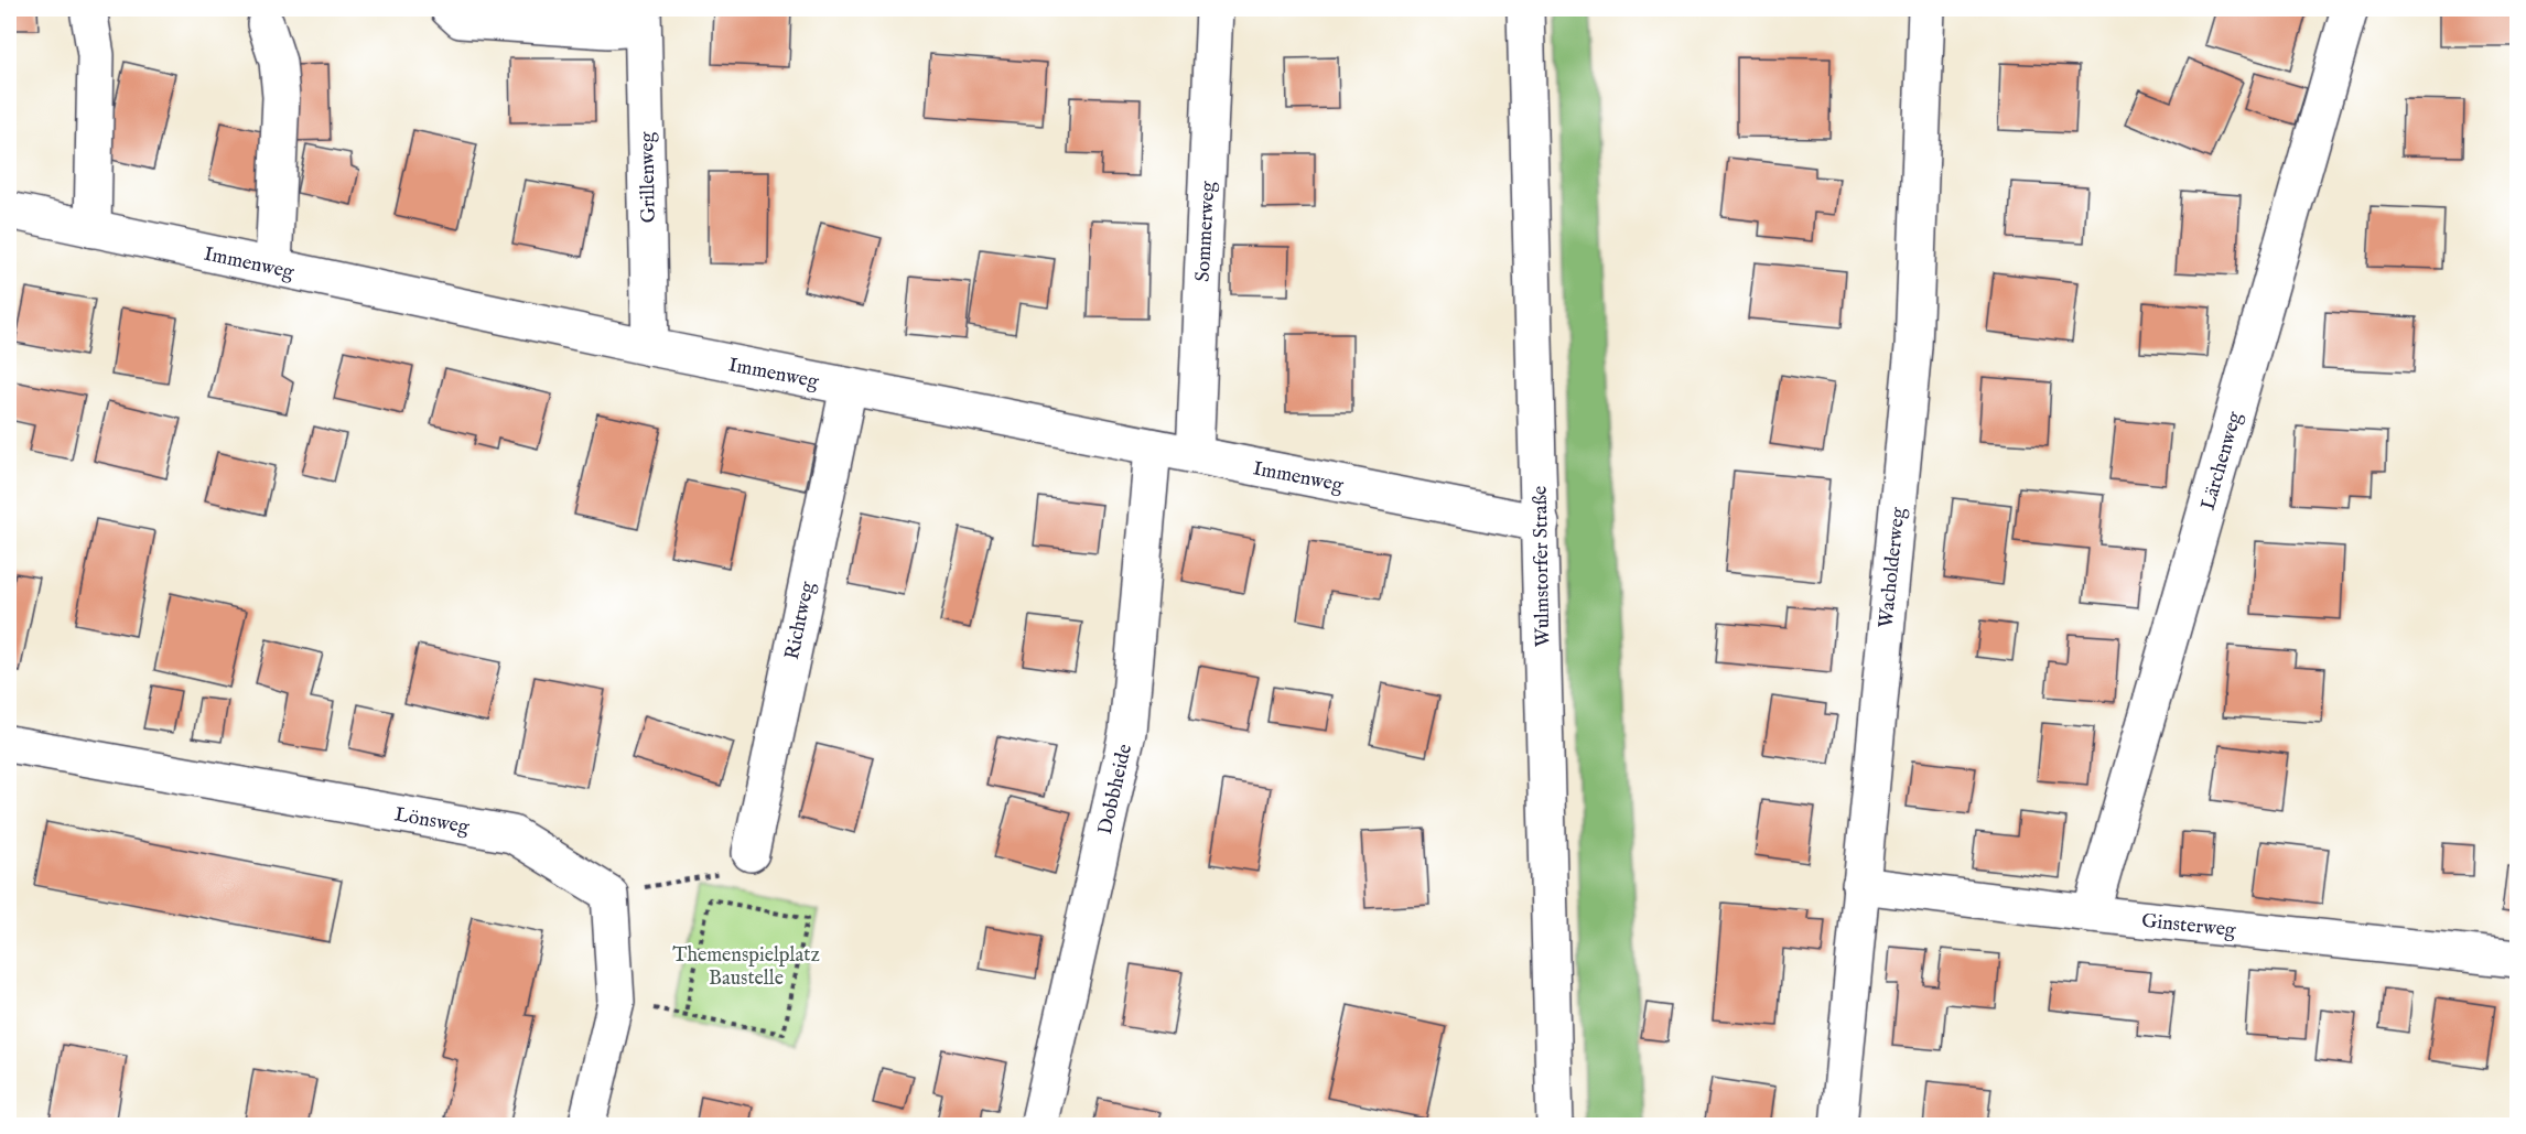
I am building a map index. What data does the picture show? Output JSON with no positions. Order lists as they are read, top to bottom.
{
  "streets": {
    "street": [
      "Grillenweg",
      "Sommerweg",
      "Immenweg",
      "Lärchenweg",
      "Wulmstorfer Straße",
      "Wacholderweg",
      "Richtweg",
      "Dobbheide",
      "Lönsweg",
      "Ginsterweg"
    ]
  },
  "crossings": [
    ["Grillenweg", "Immenweg"],
    ["Sommerweg", "Immenweg"],
    ["Immenweg", "Wulmstorfer Straße"],
    ["Immenweg", "Richtweg"],
    ["Immenweg", "Dobbheide"],
    ["Lärchenweg", "Ginsterweg"],
    ["Wacholderweg", "Ginsterweg"]
  ],
  "parks": ["Themenspielplatz Baustelle"]
}
